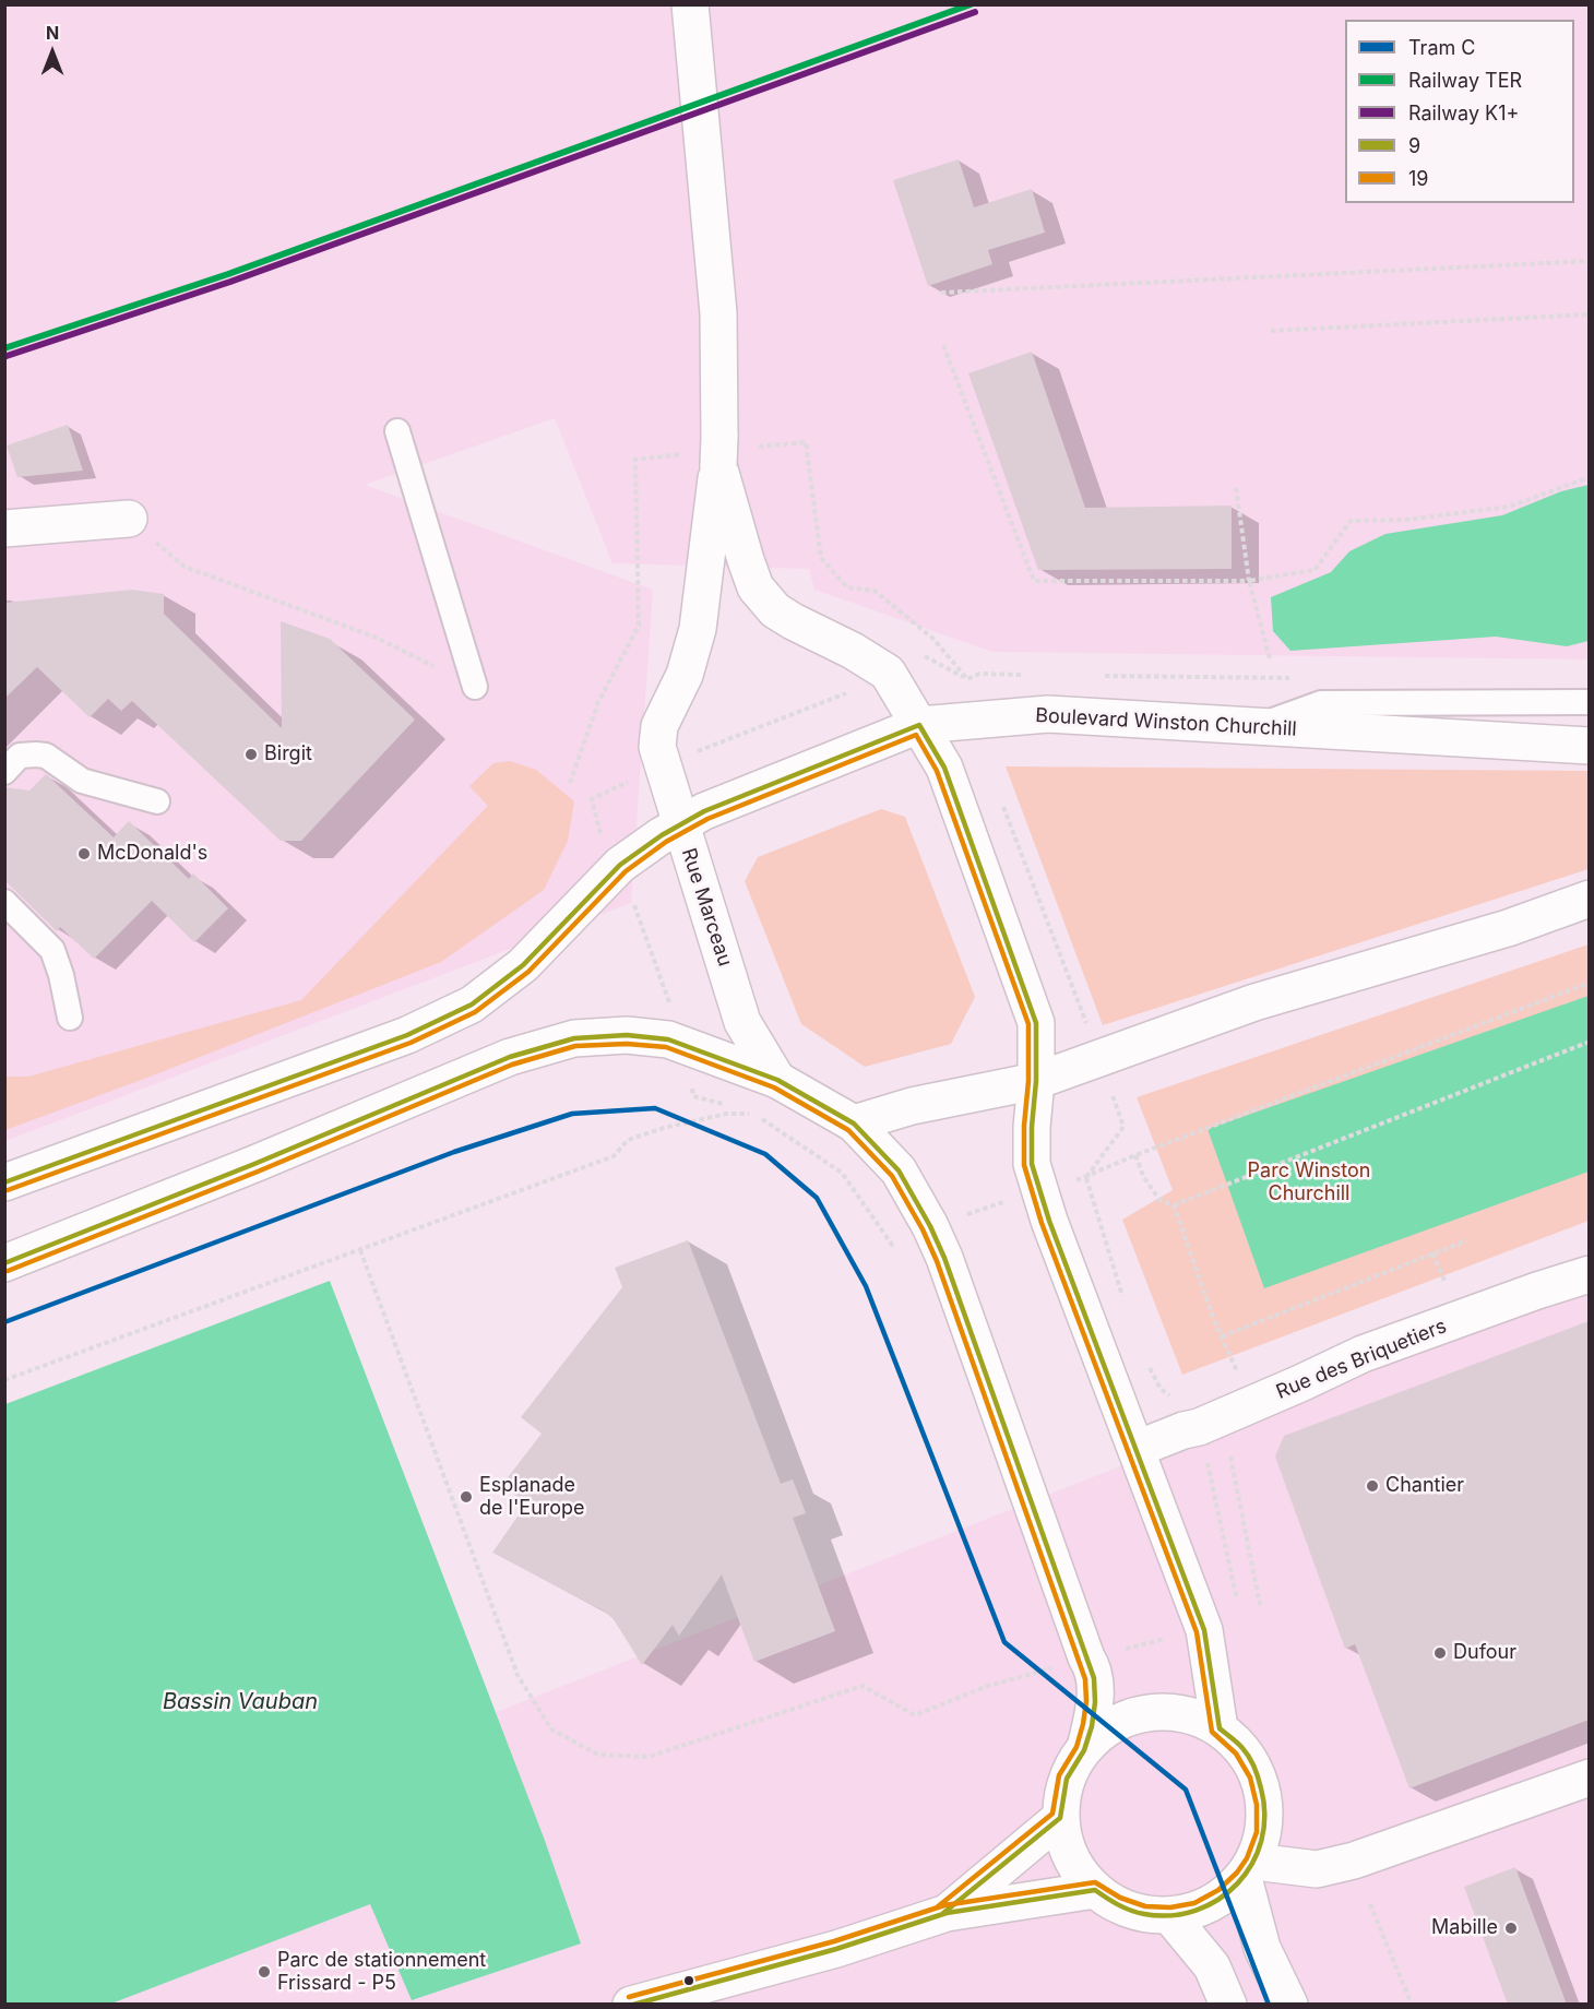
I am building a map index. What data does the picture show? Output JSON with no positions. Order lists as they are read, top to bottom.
{
  "streets": {
    "main road": ["Boulevard Winston Churchill", "Rue Marceau", "Rue des Briquetiers"]
  },
  "crossings": [
    ["Boulevard Winston Churchill", "Rue Marceau"]
  ],
  "water": ["Bassin Vauban"],
  "parks": ["Parc Winston Churchill"],
  "places": [
    "Birgit",
    "McDonald's",
    "Chantier",
    "Esplanade de l'Europe",
    "Dufour",
    "Mabille",
    "Parc de stationnement Frissard - P5"
  ],
  "lines": [
    "rail line TER",
    "rail line K1+",
    "transit line 9",
    "transit line 19",
    "tram line C"
  ],
  "legend": [
    "Tram C",
    "Railway TER",
    "Railway K1+",
    "9",
    "19"
  ],
  "north": "top"
}
